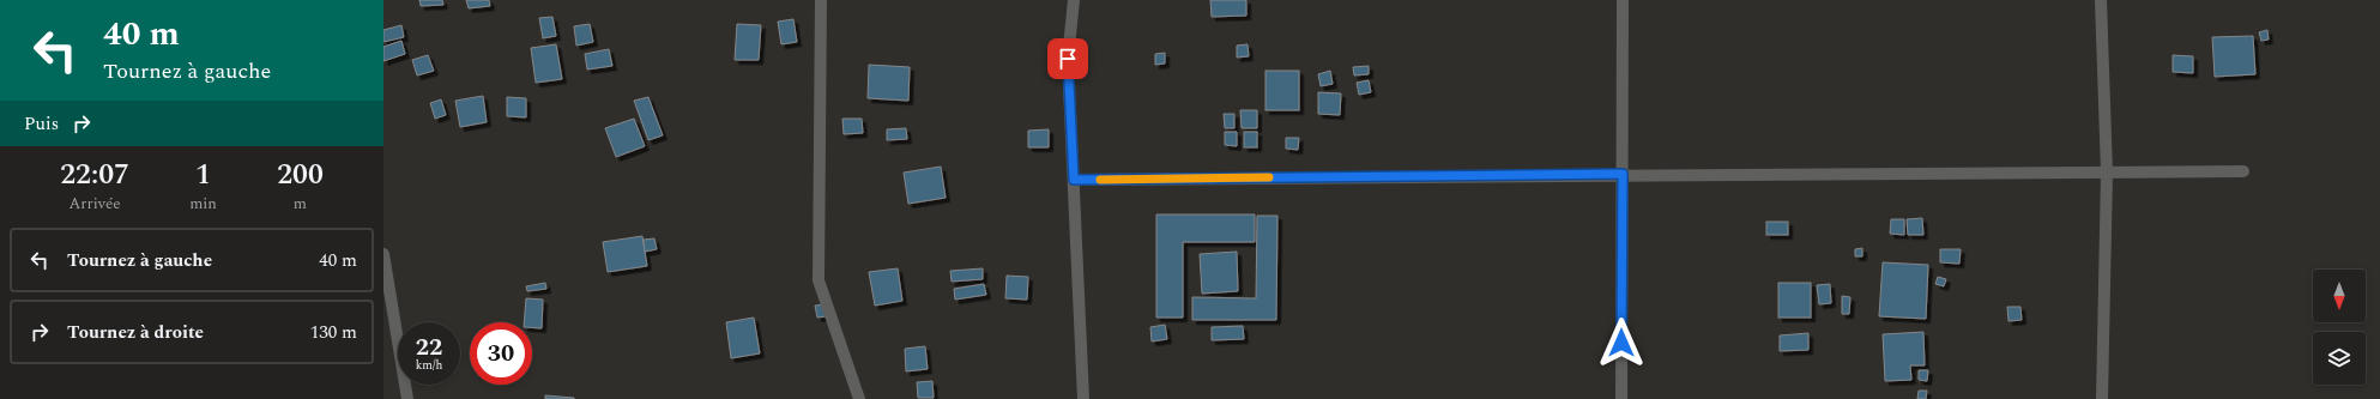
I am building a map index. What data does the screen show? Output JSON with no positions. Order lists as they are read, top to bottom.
{
  "north": "bottom",
  "page": {
    "turn": ["40 m", "Tournez à gauche"],
    "then": "Puis",
    "eta": [
      "22:07",
      "Arrivée",
      "1",
      "min",
      "200",
      "m"
    ],
    "list": [
      {
        "name": "Tournez à gauche",
        "value": "40 m"
      },
      {
        "name": "Tournez à droite",
        "value": "130 m"
      }
    ],
    "speed": "22 km/h",
    "limit": "30"
  }
}
